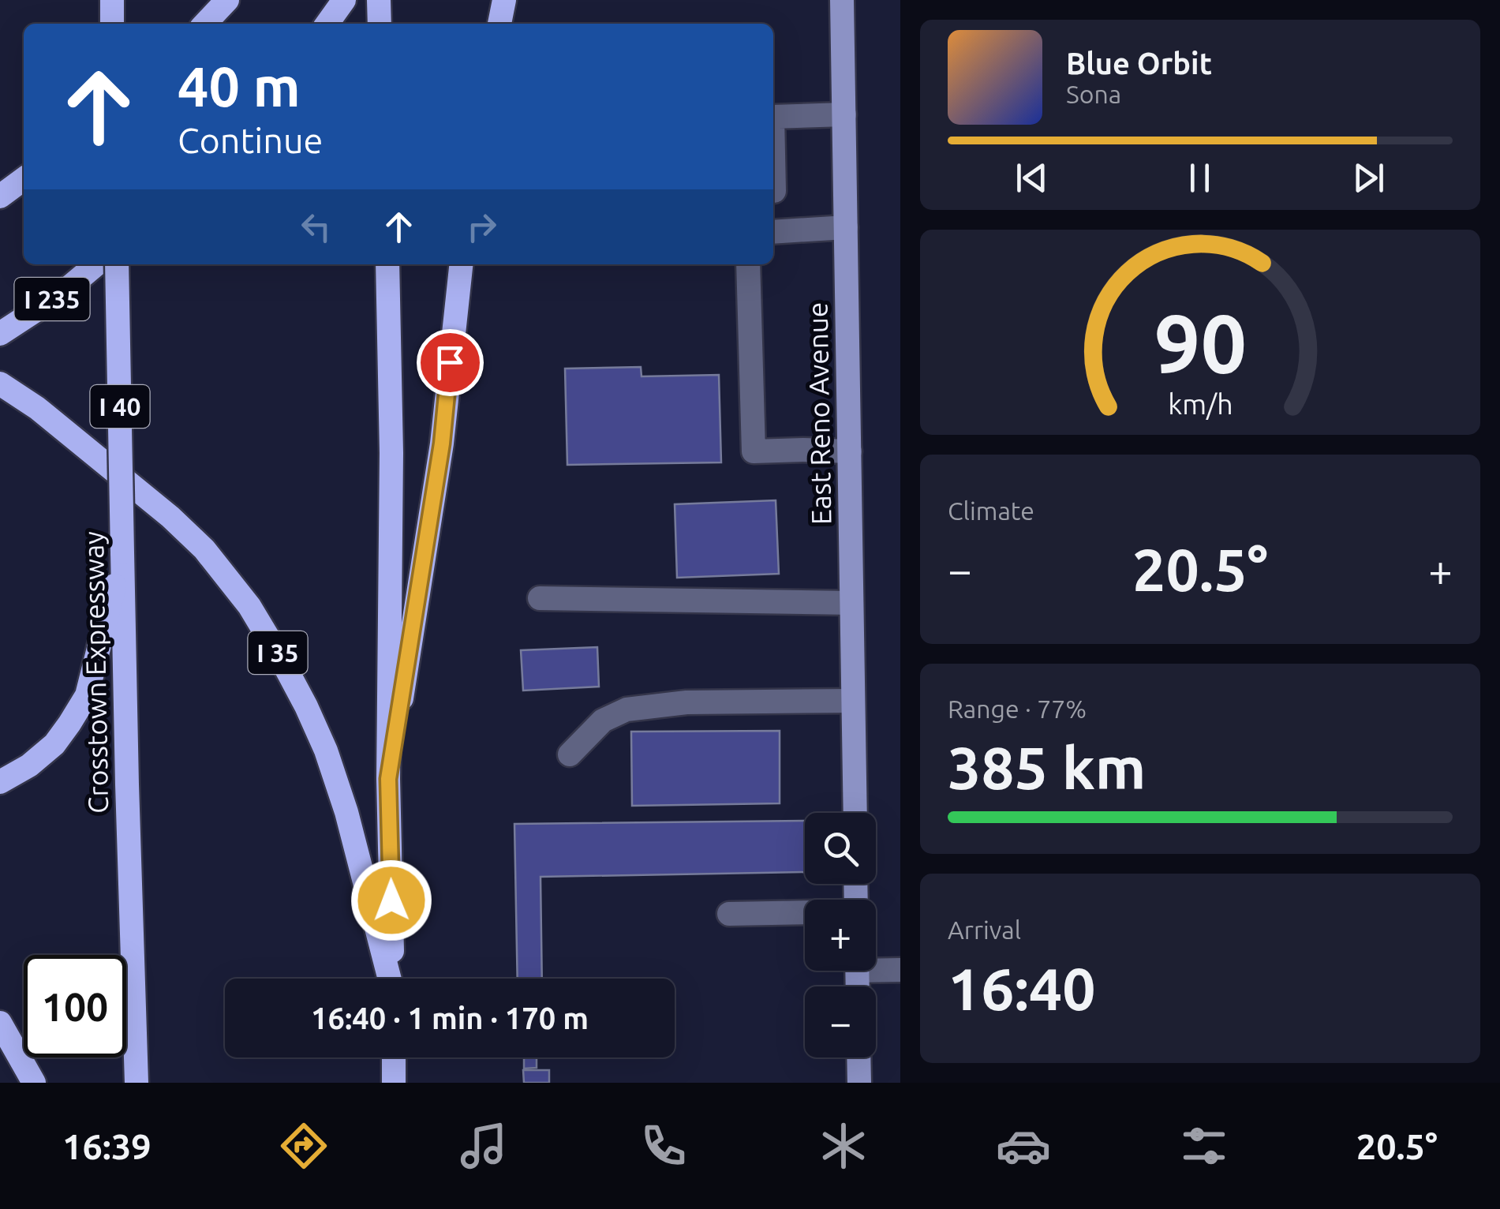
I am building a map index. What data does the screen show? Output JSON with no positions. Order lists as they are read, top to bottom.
{
  "streets": {
    "highway": [
      "I 235",
      "I 40",
      "I 35",
      "Crosstown Expressway"
    ],
    "main road": ["East Reno Avenue"]
  },
  "page": {
    "turn": ["40 m", "Continue"],
    "song": ["Blue Orbit", "Sona"],
    "tile": [
      "Climate",
      ["Range · 77%", "385 km"],
      ["Arrival", "16:40"]
    ],
    "heat": ["−", "20.5°", "+"],
    "map_buttons": ["+", "−"],
    "limit": "100",
    "trip": "16:40 · 1 min · 170 m",
    "tabs": ["16:39", "20.5°"],
    "gauge": ["90", "km/h"]
  }
}
